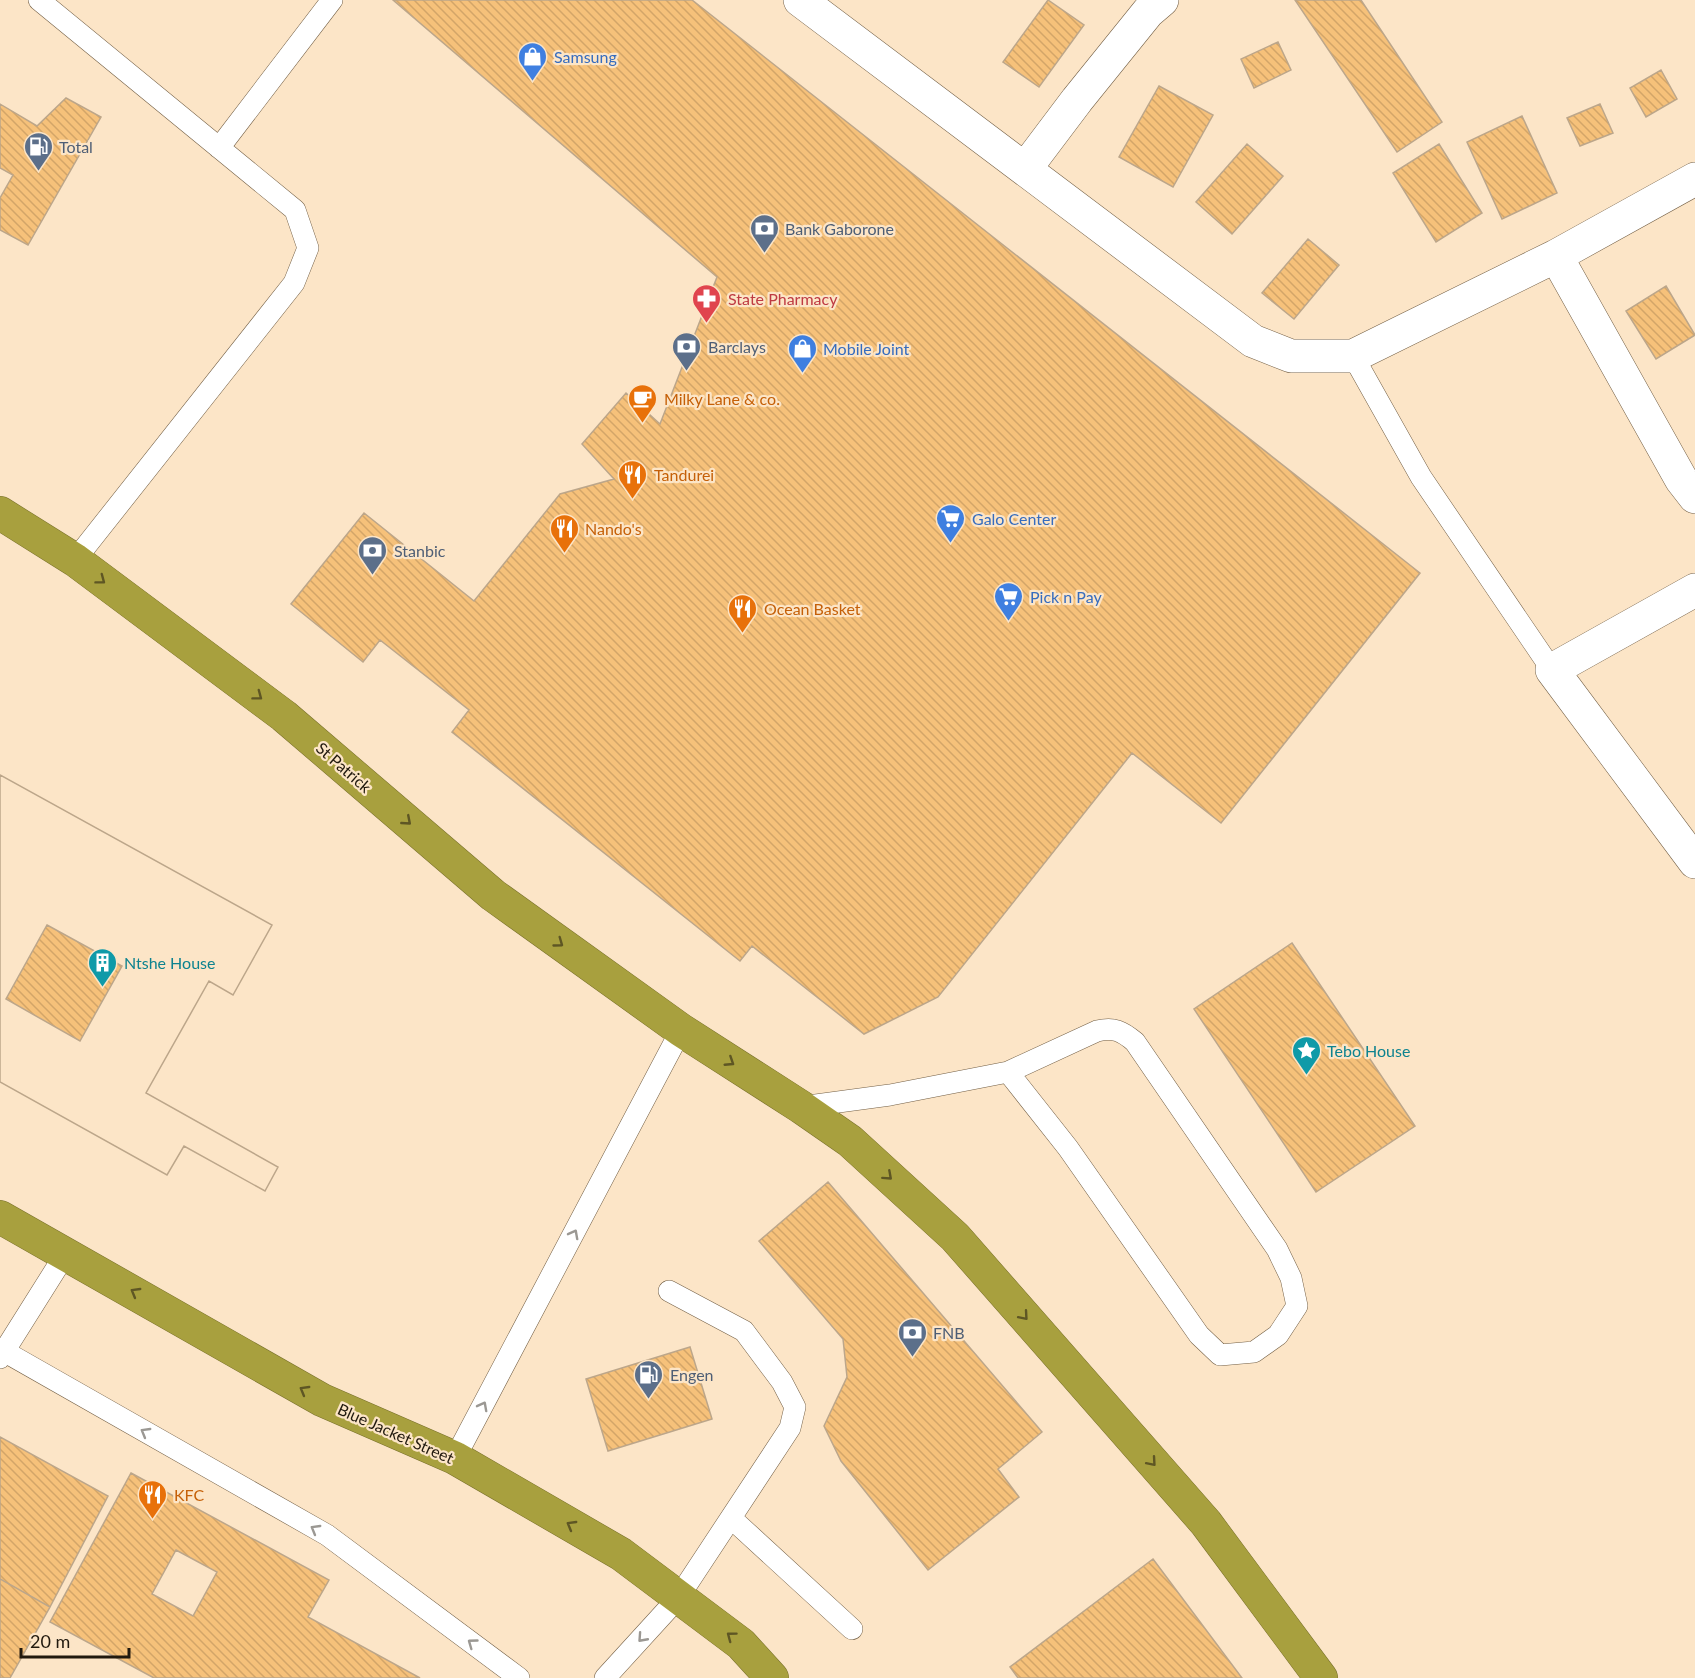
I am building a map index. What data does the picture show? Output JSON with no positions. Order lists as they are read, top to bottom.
{
  "streets": {
    "highway": ["St Patrick", "Blue Jacket Street"]
  },
  "one_way": ["St Patrick", "Blue Jacket Street"],
  "places": {
    "shop": ["Samsung", "Mobile Joint"],
    "fuel station": ["Total", "Engen"],
    "bank": [
      "Bank Gaborone",
      "Barclays",
      "Stanbic",
      "FNB"
    ],
    "pharmacy": ["State Pharmacy"],
    "cafe": ["Milky Lane & co."],
    "restaurant": [
      "Tandurei",
      "Nando's",
      "Ocean Basket",
      "KFC"
    ],
    "supermarket": ["Galo Center", "Pick n Pay"],
    "building": ["Ntshe House"],
    "place": ["Tebo House"]
  },
  "scale_bar": "20 m"
}
